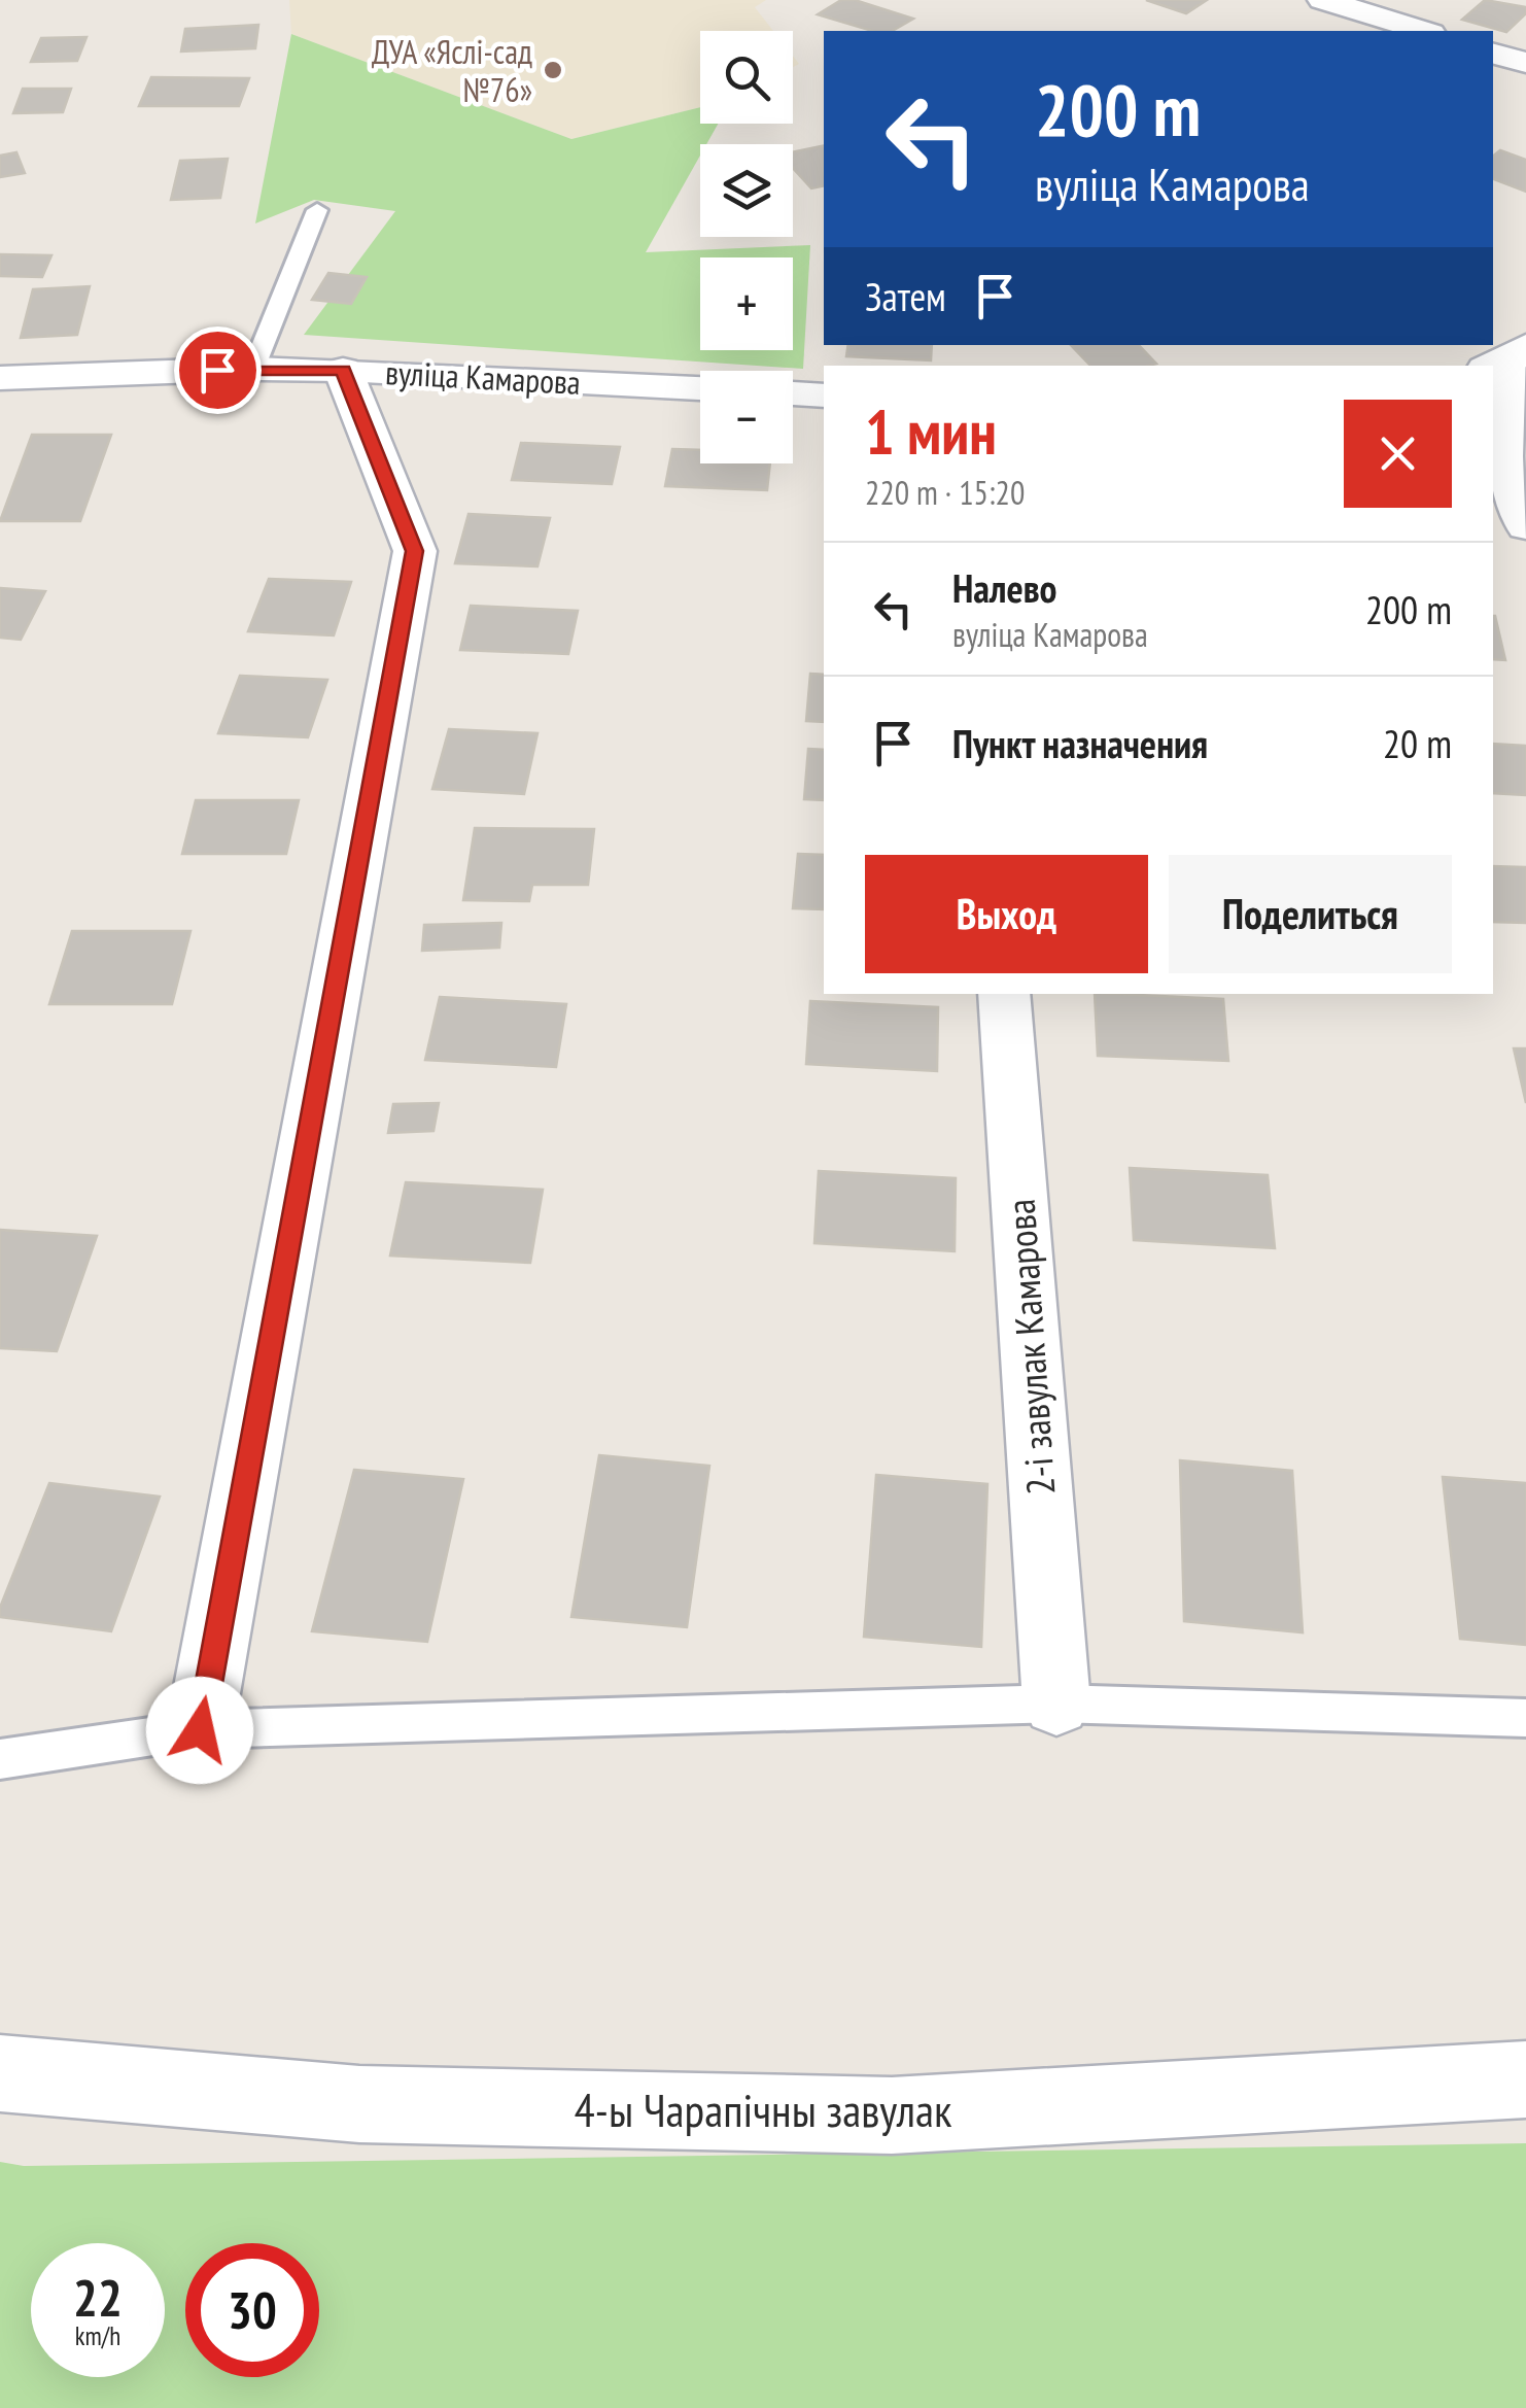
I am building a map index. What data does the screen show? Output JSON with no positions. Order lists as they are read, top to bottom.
{
  "streets": {
    "street": ["вуліца Камарова", "2-і завулак Камарова", "4-ы Чарапічны завулак"]
  },
  "places": ["ДУА «Яслі-сад №76»"],
  "page": {
    "map_buttons": ["+", "−"],
    "turn": ["200 m", "вуліца Камарова"],
    "then": "Затем",
    "heading": ["1 мин", "220 m · 15:20"],
    "list": [
      {
        "name": "Налево",
        "note": "вуліца Камарова",
        "value": "200 m"
      },
      {
        "name": "Пункт назначения",
        "value": "20 m"
      }
    ],
    "buttons": ["Выход", "Поделиться"],
    "speed": "22 km/h",
    "limit": "30"
  }
}
